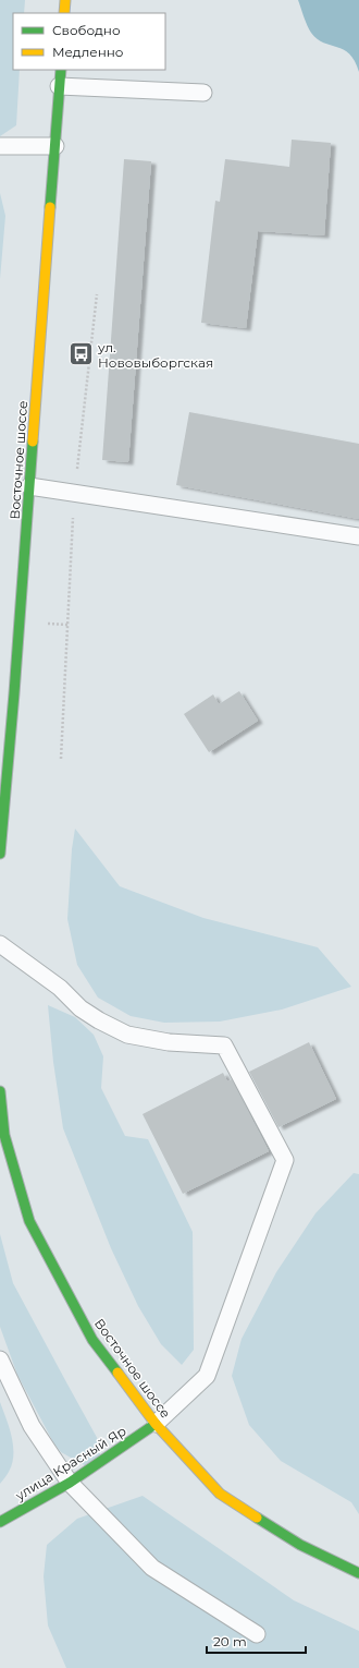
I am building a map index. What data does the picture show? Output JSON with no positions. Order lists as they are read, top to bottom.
{
  "streets": {
    "main road": ["Восточное шоссе", "улица Красный Яр"]
  },
  "crossings": [
    ["Восточное шоссе", "улица Красный Яр"]
  ],
  "places": {
    "bus stop": ["ул. Нововыборгская"]
  },
  "legend": ["Свободно", "Медленно"],
  "scale_bar": "20 m"
}
